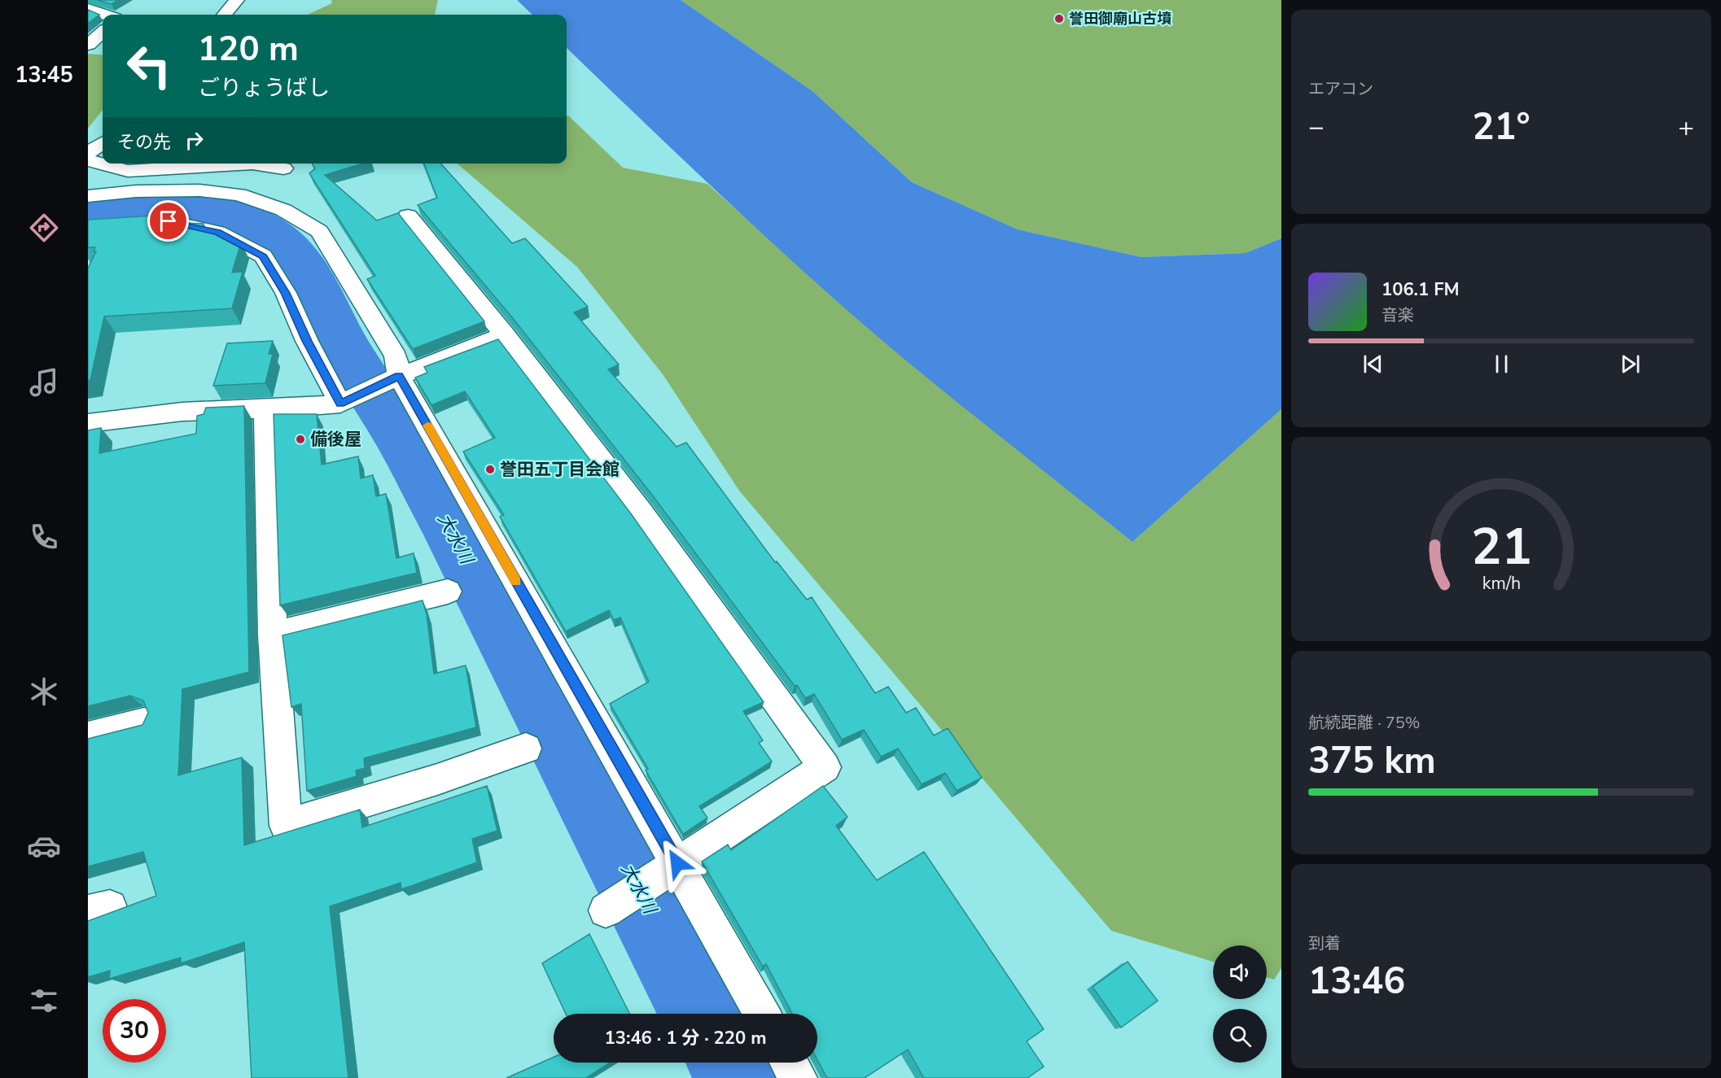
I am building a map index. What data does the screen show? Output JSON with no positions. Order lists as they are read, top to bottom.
{
  "water": ["大水川"],
  "places": ["誉田御廟山古墳", "備後屋", "誉田五丁目会館"],
  "page": {
    "tabs": "13:45",
    "tile": [
      "エアコン",
      ["航続距離 · 75%", "375 km"],
      ["到着", "13:46"]
    ],
    "turn": ["120 m", "ごりょうばし"],
    "heat": ["−", "21°", "+"],
    "then": "その先",
    "song": ["106.1 FM", "音楽"],
    "limit": "30",
    "trip": "13:46 · 1 分 · 220 m",
    "gauge": ["21", "km/h"]
  }
}
